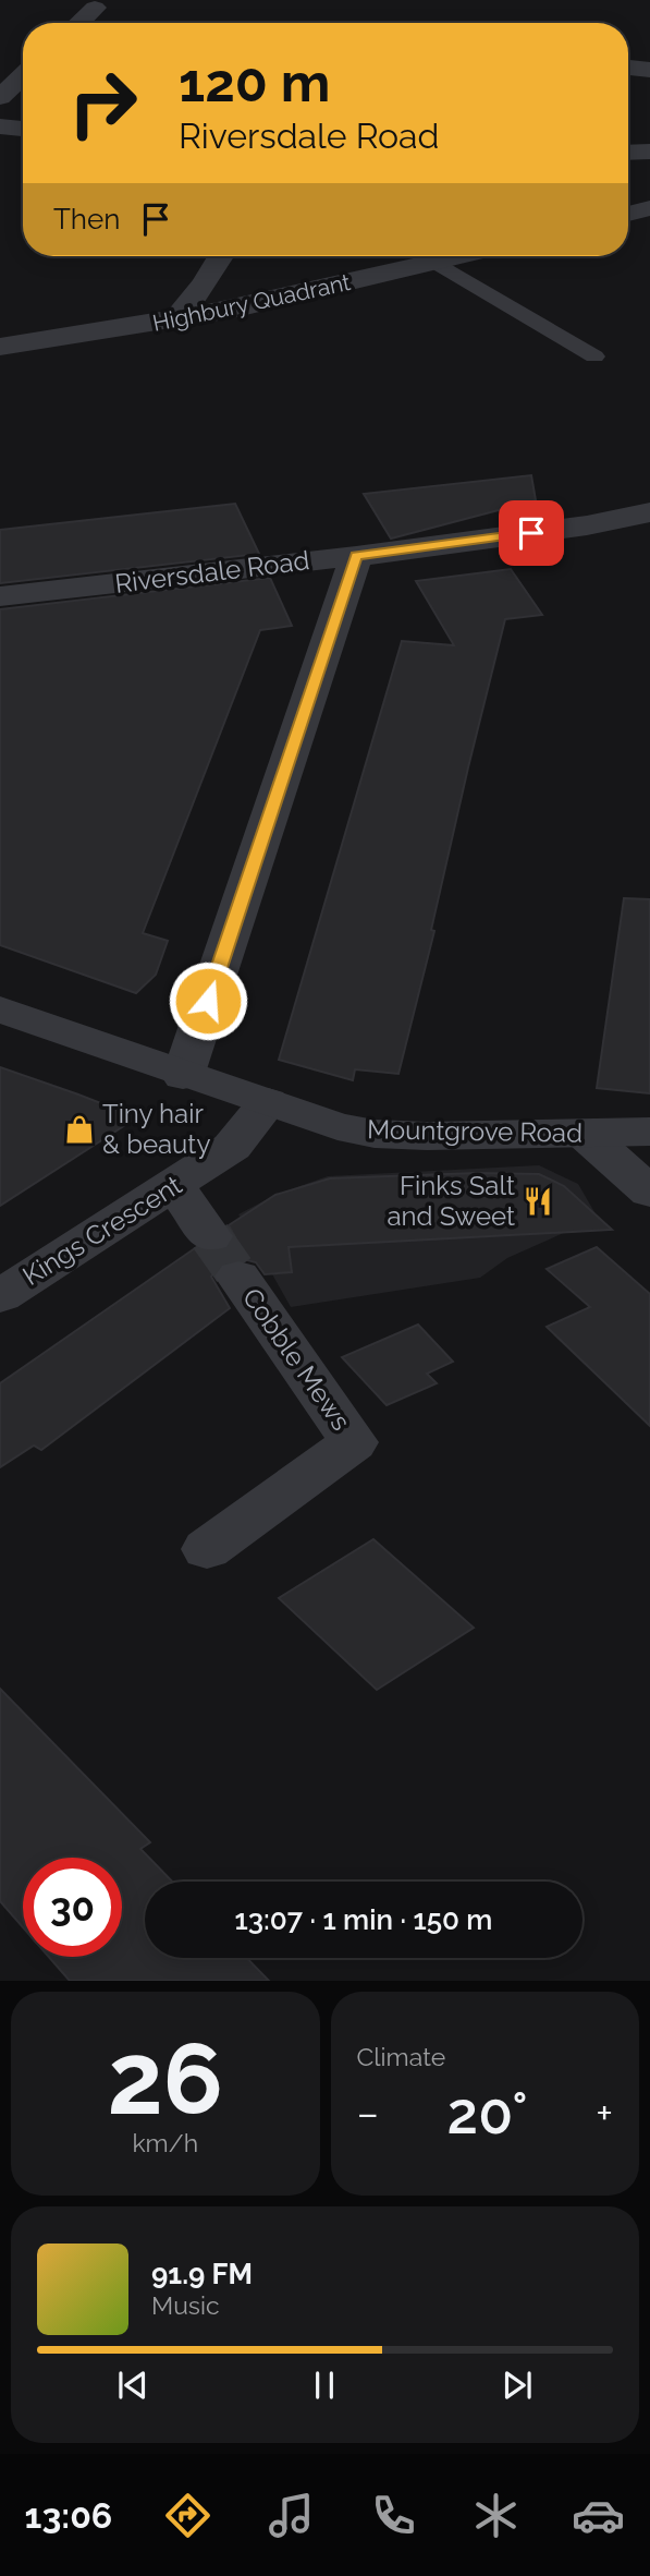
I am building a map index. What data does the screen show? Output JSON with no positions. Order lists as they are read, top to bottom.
{
  "streets": {
    "street": [
      "Highbury Quadrant",
      "Riversdale Road",
      "Mountgrove Road",
      "Kings Crescent",
      "Cobble Mews"
    ]
  },
  "crossings": [
    ["Mountgrove Road", "Kings Crescent"]
  ],
  "places": {
    "shop": ["Tiny hair & beauty"],
    "restaurant": ["Finks Salt and Sweet"]
  },
  "page": {
    "turn": ["120 m", "Riversdale Road"],
    "then": "Then",
    "limit": "30",
    "trip": "13:07 · 1 min · 150 m",
    "tile": [
      ["26", "km/h"],
      "Climate"
    ],
    "heat": ["−", "20°", "+"],
    "song": ["91.9 FM", "Music"],
    "tabs": "13:06"
  }
}
